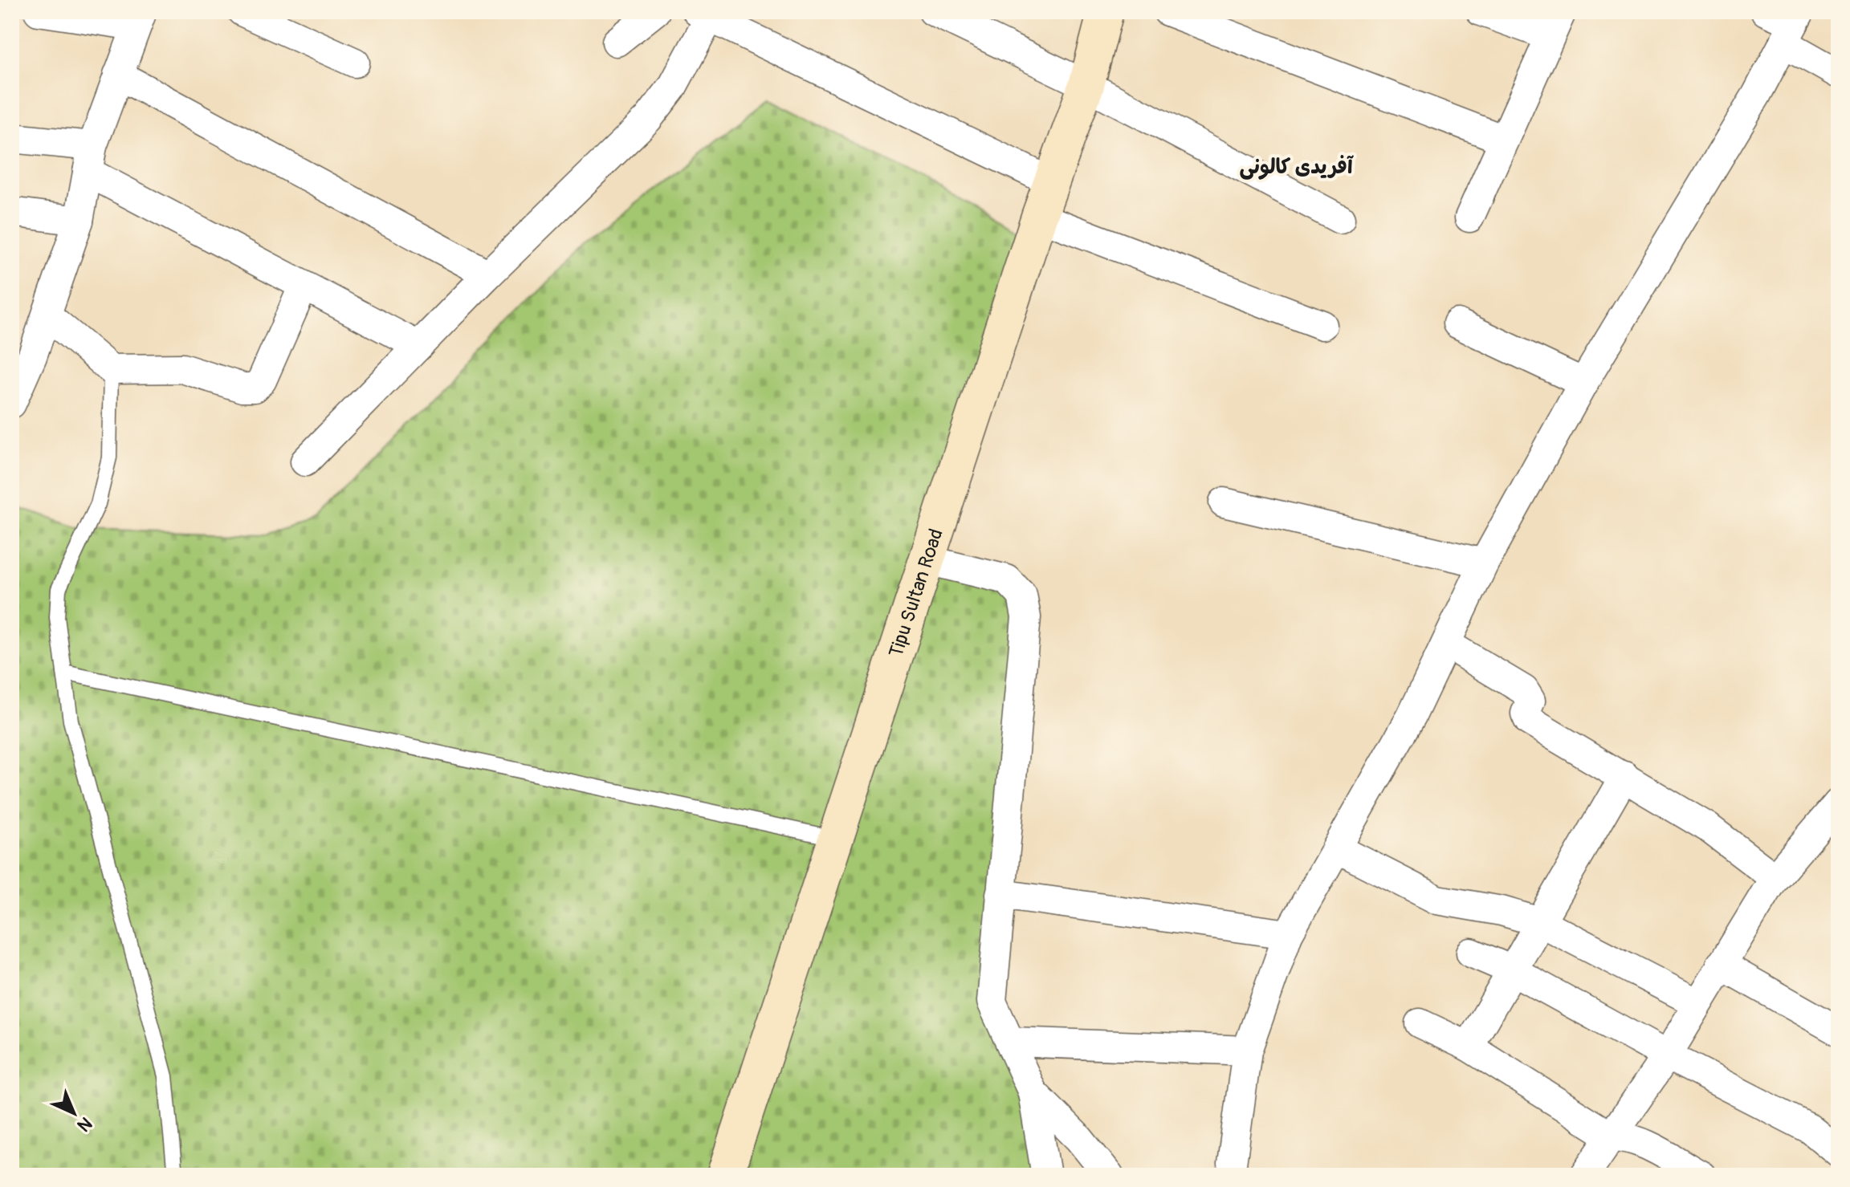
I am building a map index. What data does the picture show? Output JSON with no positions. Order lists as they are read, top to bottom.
{
  "streets": {
    "main road": ["Tipu Sultan Road"]
  },
  "districts": ["آفریدی کالونی"],
  "north": "bottom right"
}
